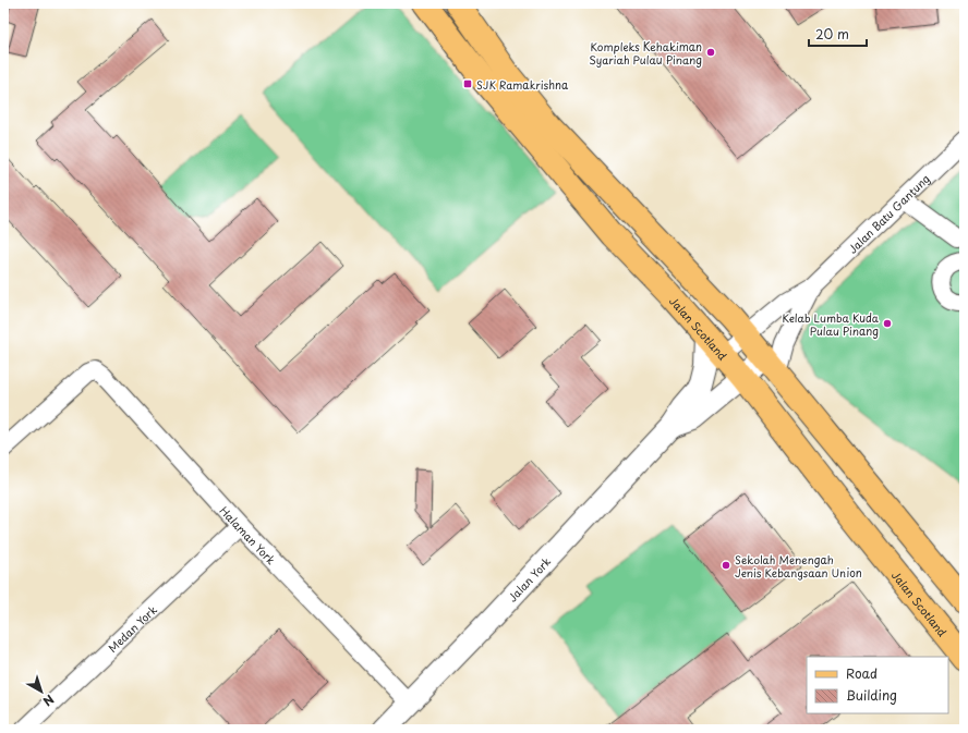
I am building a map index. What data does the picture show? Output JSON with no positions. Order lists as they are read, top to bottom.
{
  "streets": {
    "main road": ["Jalan Scotland"],
    "street": [
      "Jalan Batu Gantung",
      "Halaman York",
      "Jalan York",
      "Medan York"
    ]
  },
  "crossings": [
    ["Jalan Batu Gantung", "Jalan Scotland"],
    ["Jalan Batu Gantung", "Jalan York"],
    ["Jalan Scotland", "Jalan York"],
    ["Halaman York", "Jalan York"],
    ["Halaman York", "Medan York"]
  ],
  "places": {
    "other": ["Kompleks Kehakiman Syariah Pulau Pinang", "Kelab Lumba Kuda Pulau Pinang", "Sekolah Menengah Jenis Kebangsaan Union"],
    "transit": ["SJK Ramakrishna"]
  },
  "legend": ["Road", "Building"],
  "scale_bar": "20 m",
  "north": "bottom right"
}
